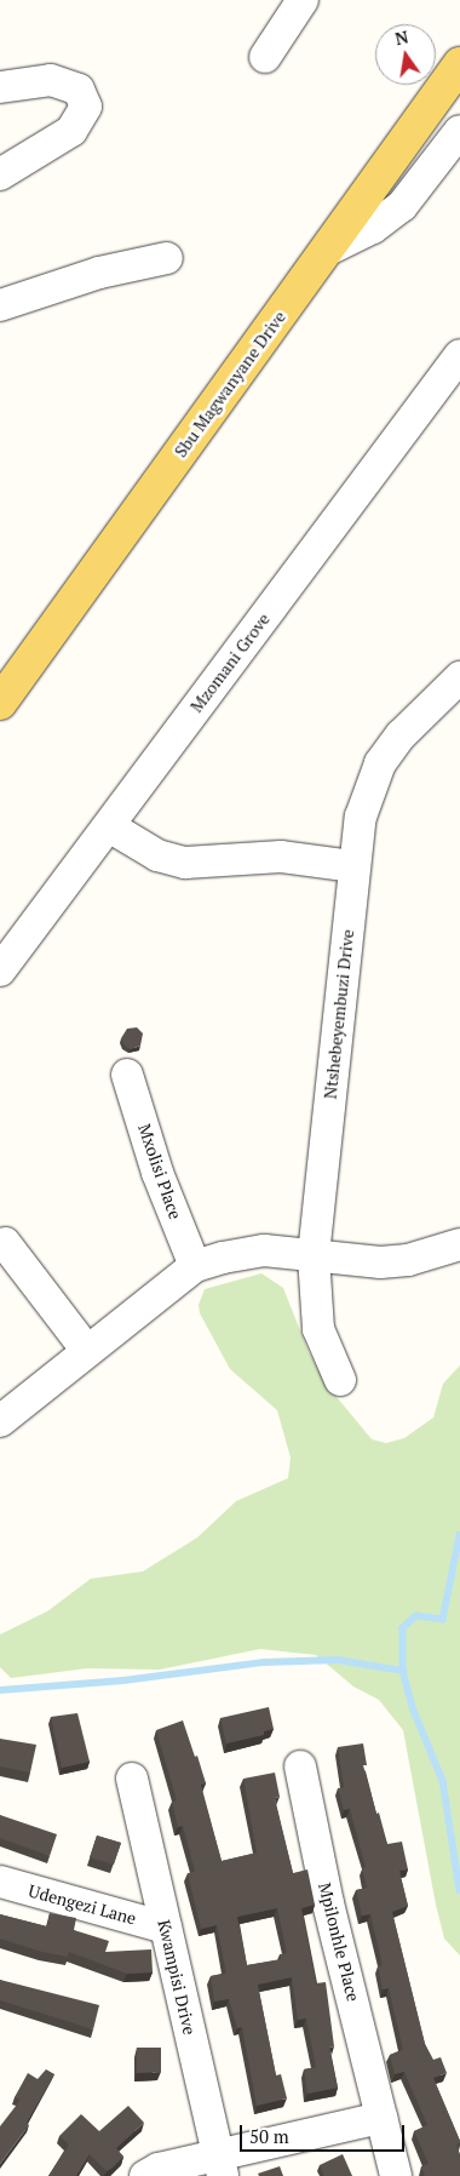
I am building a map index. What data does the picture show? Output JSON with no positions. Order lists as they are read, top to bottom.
{
  "streets": {
    "main road": ["Sbu Magwanyane Drive"],
    "street": [
      "Mzomani Grove",
      "Ntshebeyembuzi Drive",
      "Mxolisi Place",
      "Udengezi Lane",
      "Mpilonhle Place",
      "Kwampisi Drive"
    ]
  },
  "crossings": [
    ["Udengezi Lane", "Kwampisi Drive"]
  ],
  "scale_bar": "50 m",
  "north": "top"
}
